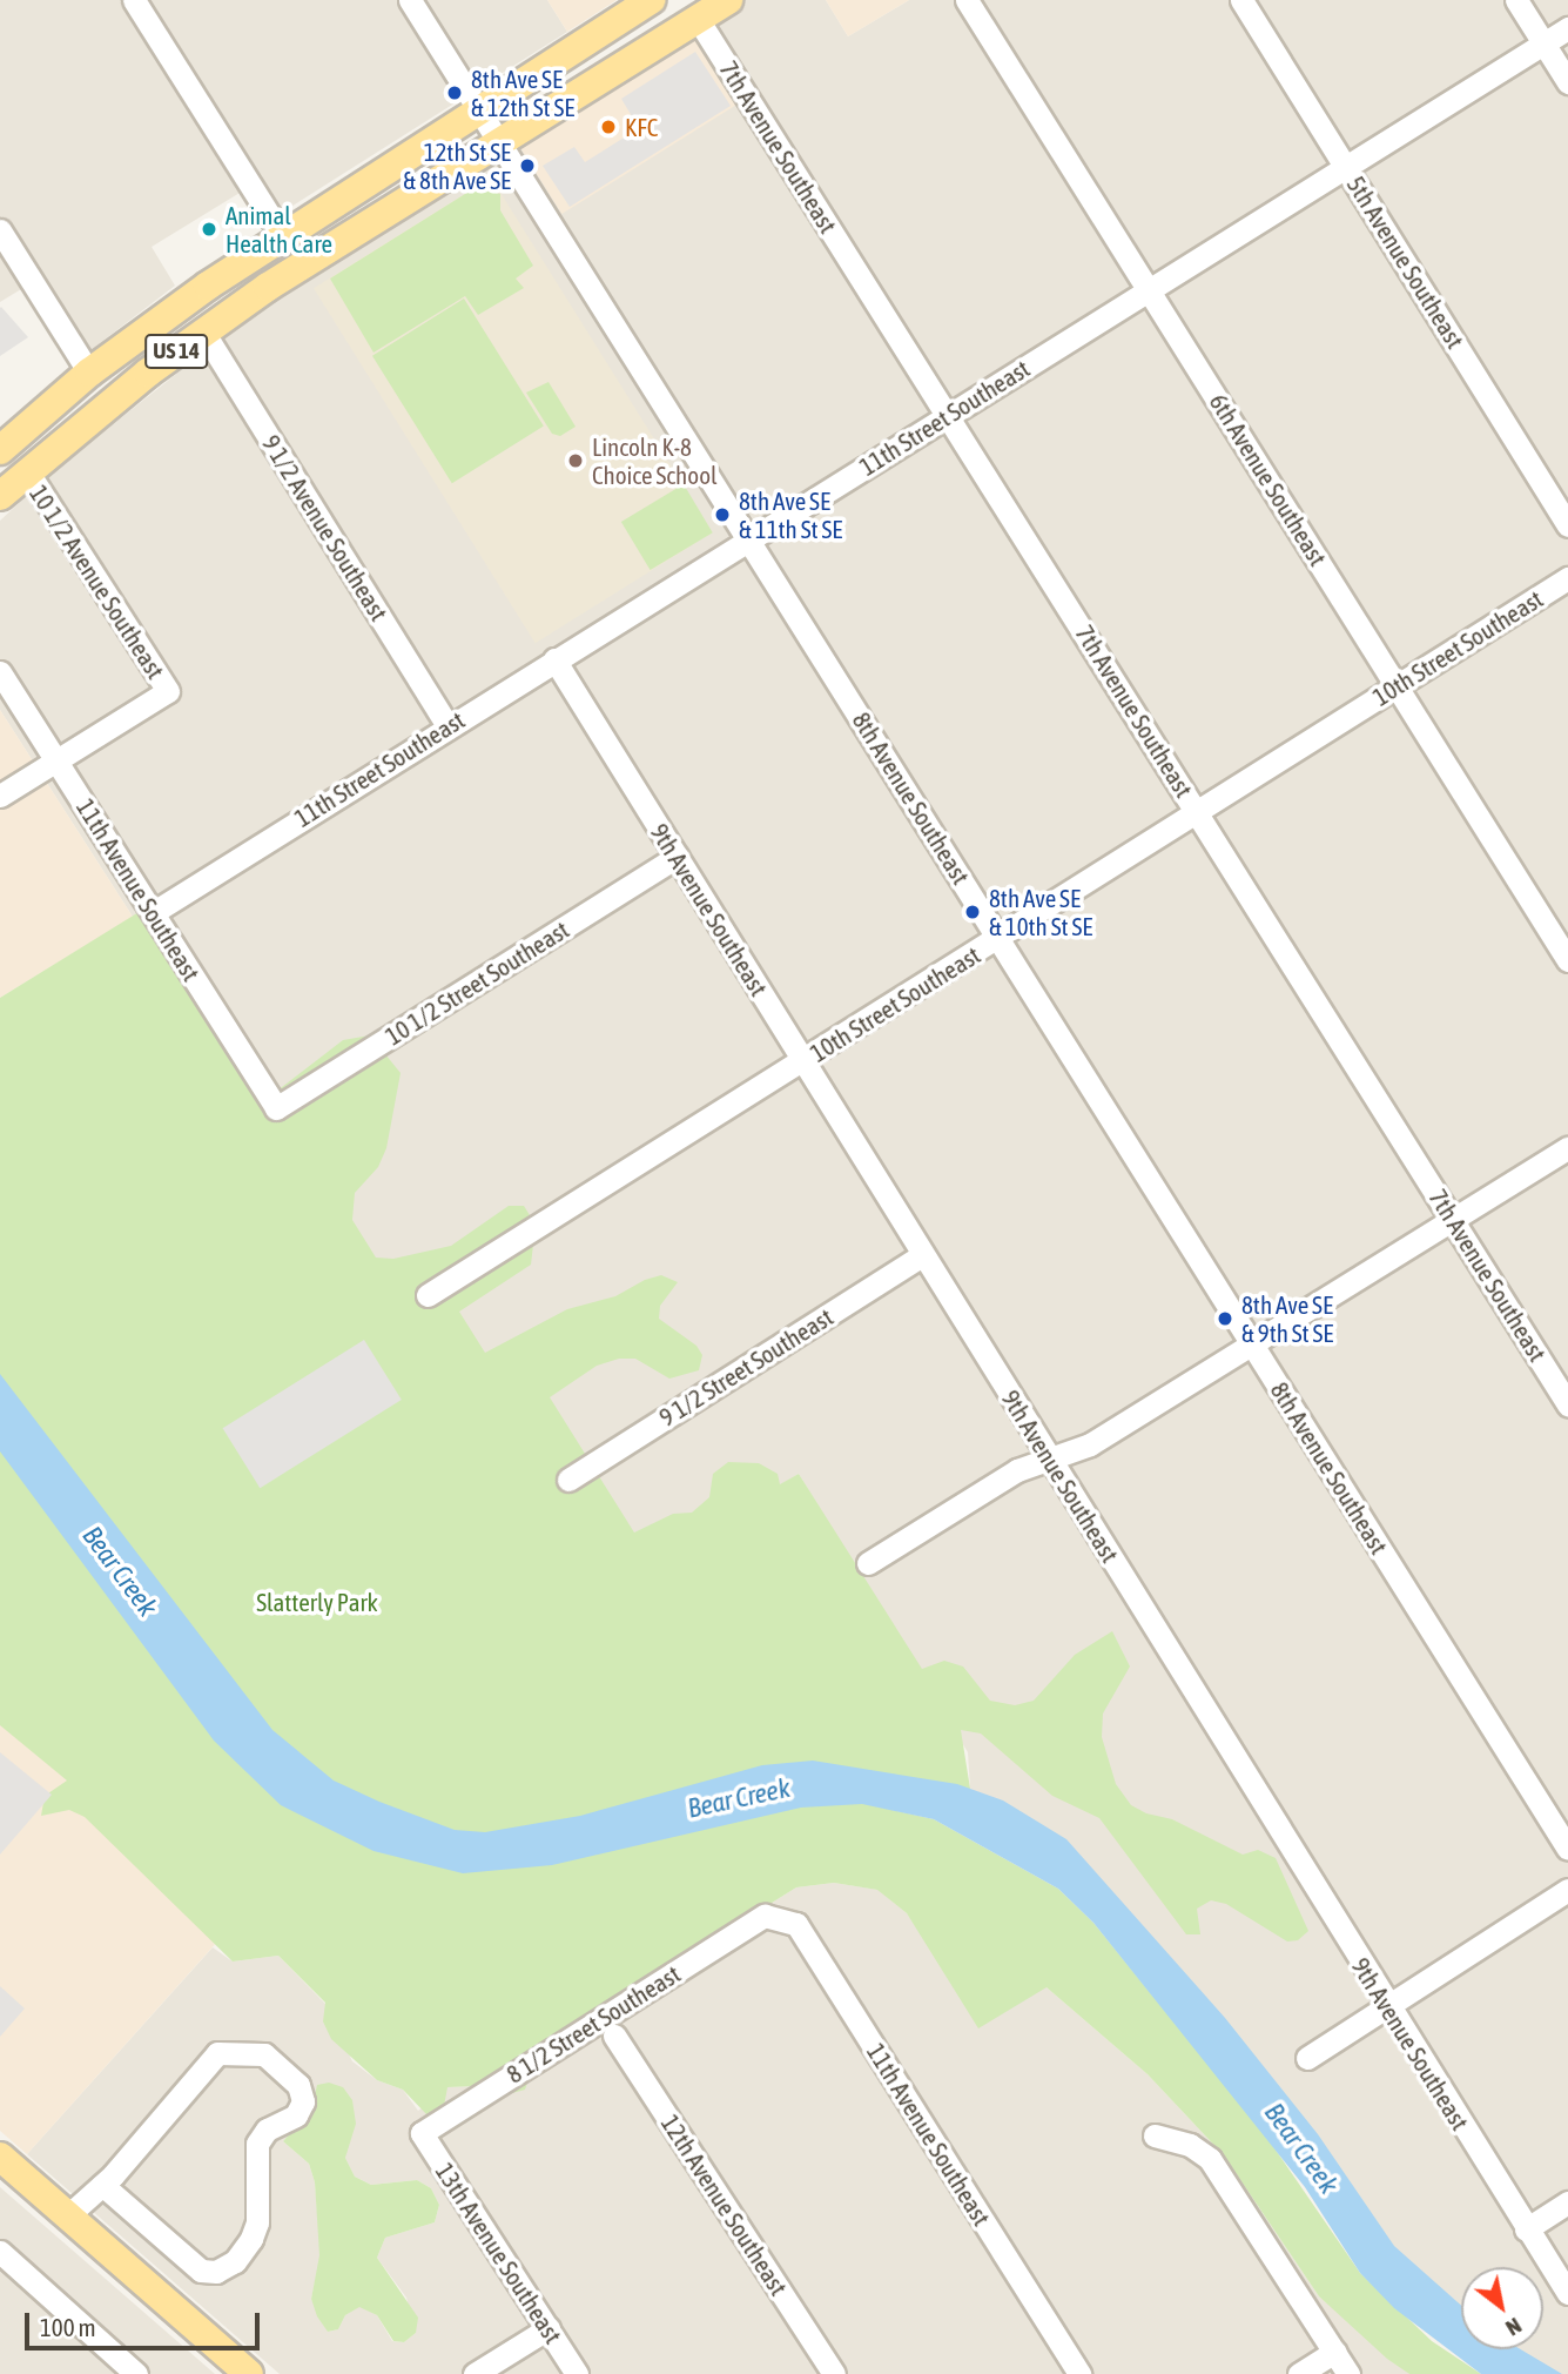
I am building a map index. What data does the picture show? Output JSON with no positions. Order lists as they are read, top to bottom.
{
  "streets": {
    "main road": ["US 14"],
    "street": [
      "7th Avenue Southeast",
      "5th Avenue Southeast",
      "11th Street Southeast",
      "6th Avenue Southeast",
      "9 1/2 Avenue Southeast",
      "10 1/2 Avenue Southeast",
      "10th Street Southeast",
      "8th Avenue Southeast",
      "11th Avenue Southeast",
      "9th Avenue Southeast",
      "10 1/2 Street Southeast",
      "9 1/2 Street Southeast",
      "8 1/2 Street Southeast",
      "12th Avenue Southeast",
      "13th Avenue Southeast"
    ]
  },
  "crossings": [
    ["7th Avenue Southeast", "US 14"],
    ["7th Avenue Southeast", "11th Street Southeast"],
    ["7th Avenue Southeast", "10th Street Southeast"],
    ["5th Avenue Southeast", "11th Street Southeast"],
    ["US 14", "9 1/2 Avenue Southeast"],
    ["US 14", "10 1/2 Avenue Southeast"],
    ["US 14", "8th Avenue Southeast"],
    ["11th Street Southeast", "6th Avenue Southeast"],
    ["11th Street Southeast", "9 1/2 Avenue Southeast"],
    ["11th Street Southeast", "8th Avenue Southeast"],
    ["11th Street Southeast", "11th Avenue Southeast"],
    ["11th Street Southeast", "9th Avenue Southeast"],
    ["6th Avenue Southeast", "10th Street Southeast"],
    ["10 1/2 Avenue Southeast", "11th Avenue Southeast"],
    ["10th Street Southeast", "8th Avenue Southeast"],
    ["10th Street Southeast", "9th Avenue Southeast"],
    ["11th Avenue Southeast", "10 1/2 Street Southeast"],
    ["11th Avenue Southeast", "8 1/2 Street Southeast"],
    ["9th Avenue Southeast", "10 1/2 Street Southeast"],
    ["9th Avenue Southeast", "9 1/2 Street Southeast"],
    ["8 1/2 Street Southeast", "13th Avenue Southeast"]
  ],
  "water": ["Bear Creek"],
  "parks": ["Slatterly Park"],
  "places": [
    "8th Ave SE & 12th St SE",
    "KFC",
    "12th St SE & 8th Ave SE",
    "Animal Health Care",
    "Lincoln K-8 Choice School",
    "8th Ave SE & 11th St SE",
    "8th Ave SE & 10th St SE",
    "8th Ave SE & 9th St SE"
  ],
  "scale_bar": "100 m",
  "north": "bottom right"
}
